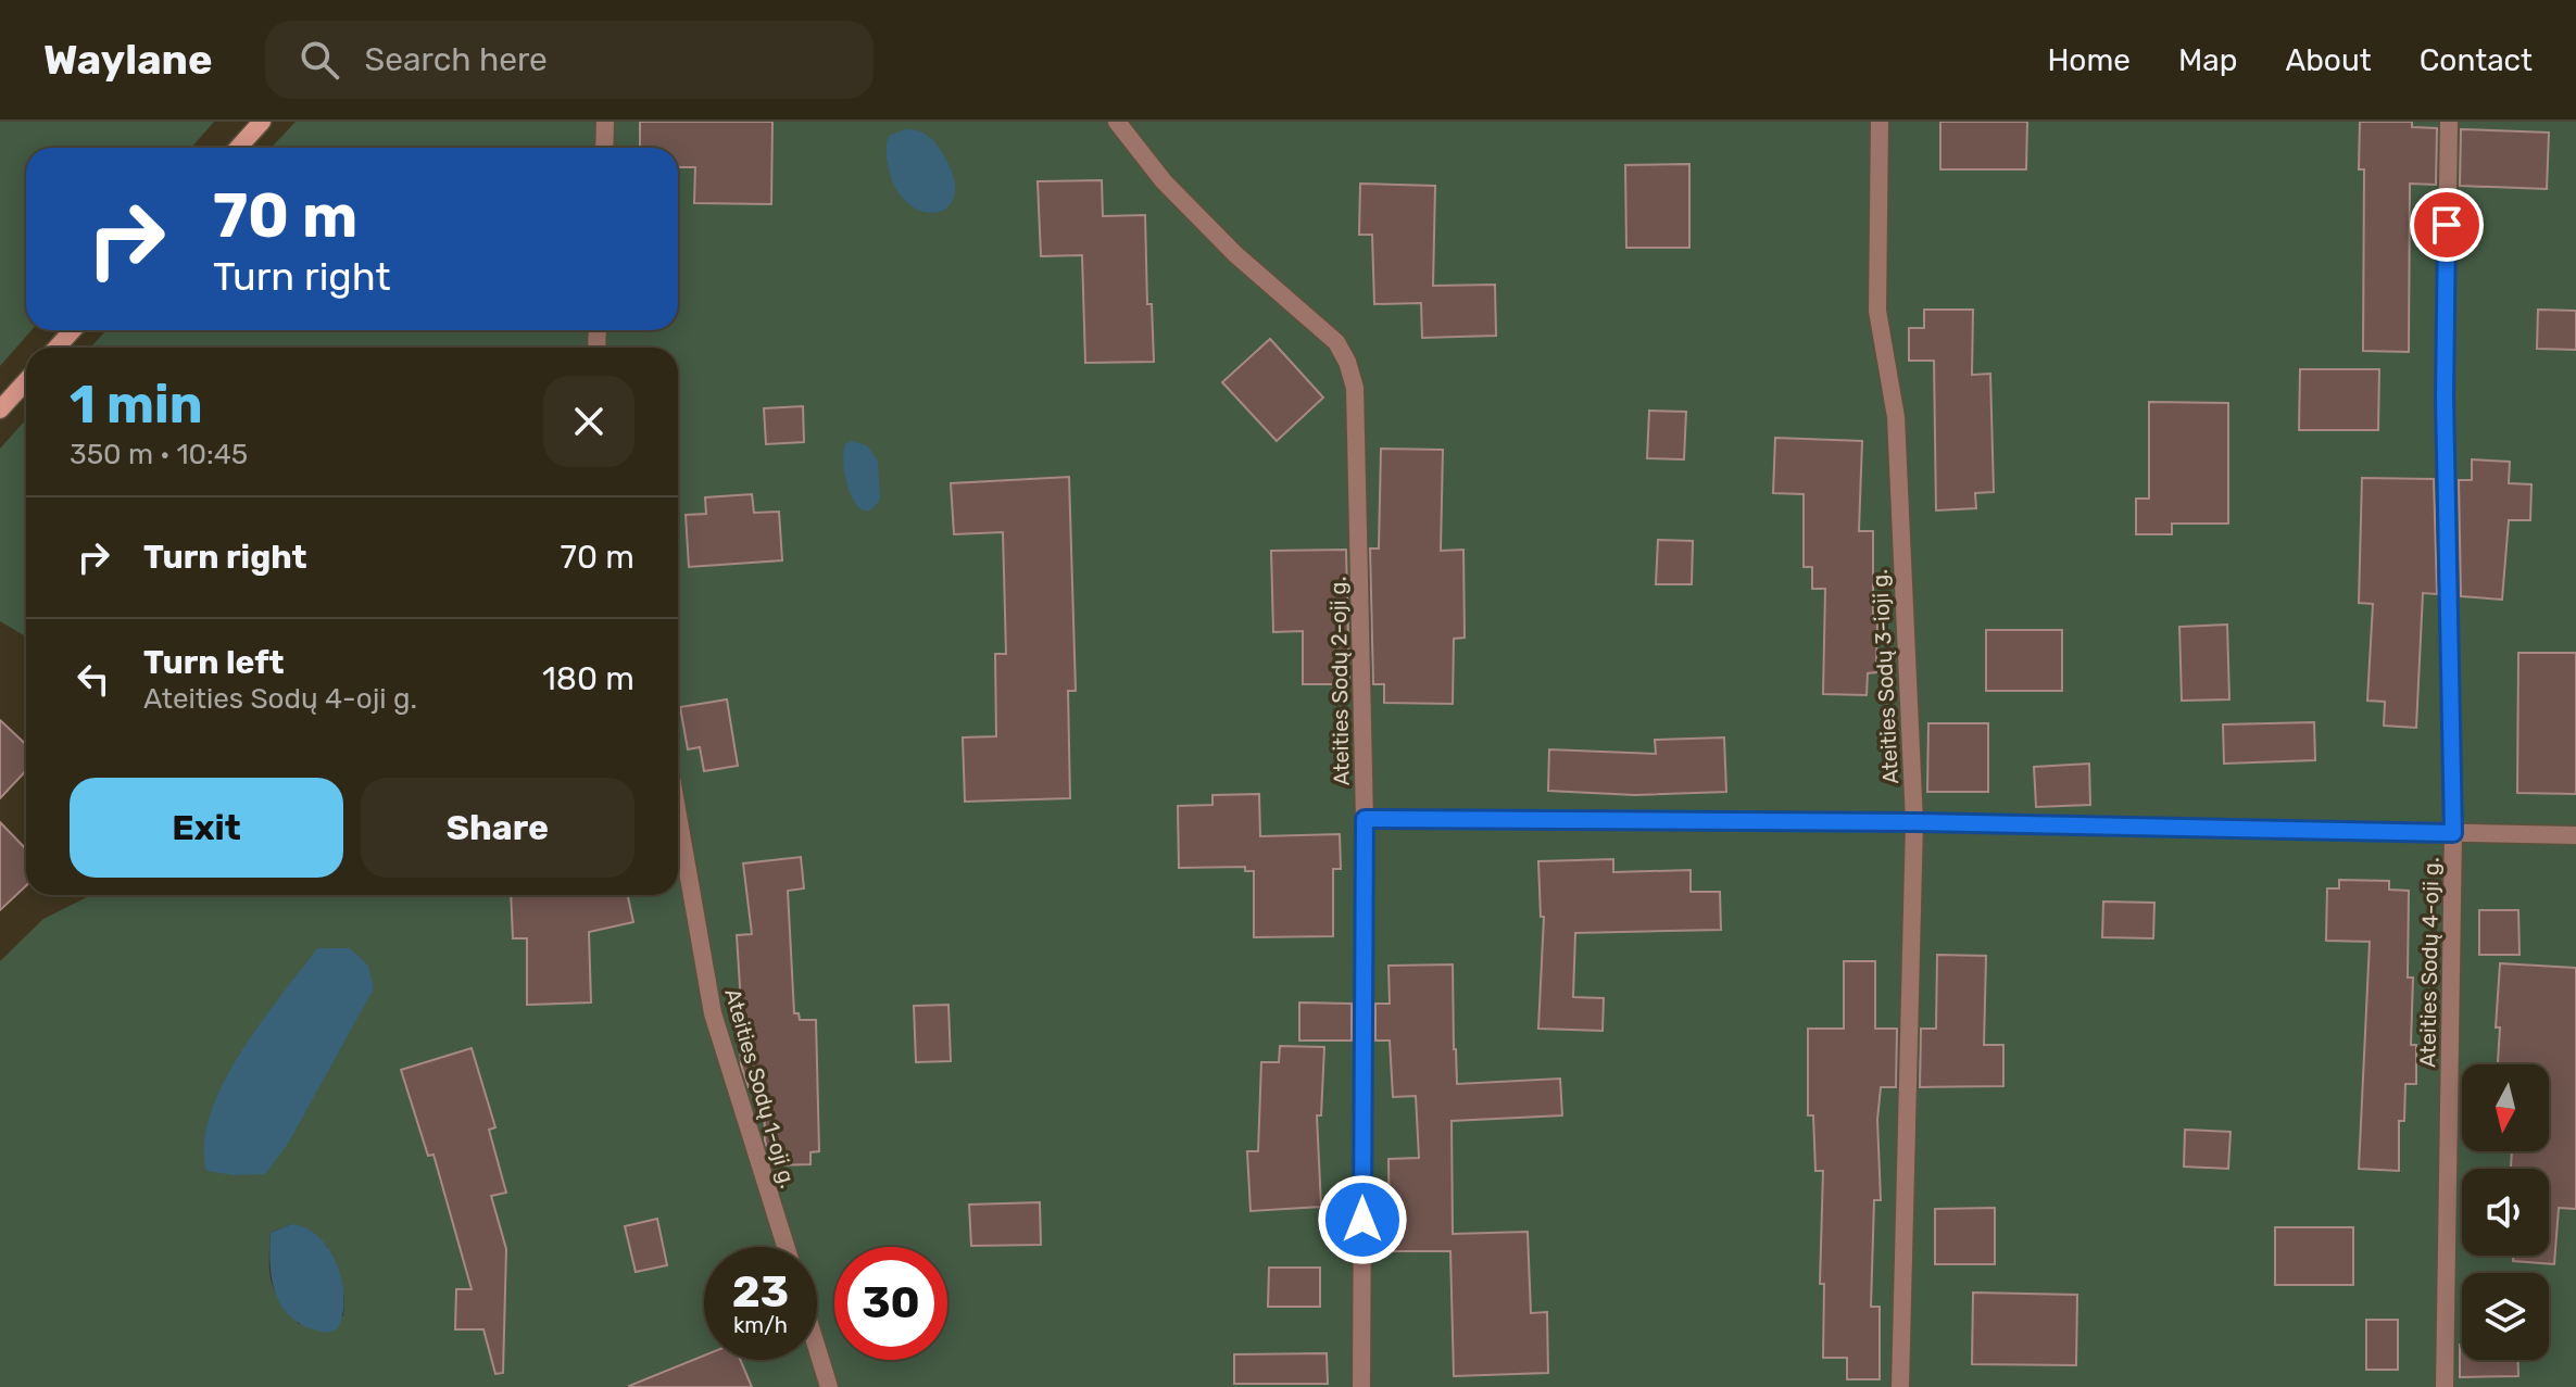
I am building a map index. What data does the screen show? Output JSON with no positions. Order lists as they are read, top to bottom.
{
  "streets": {
    "street": [
      "Ateities Sodų 3-ioji g.",
      "Ateities Sodų 2-oji g.",
      "Ateities Sodų 4-oji g.",
      "Ateities Sodų 1-oji g."
    ]
  },
  "north": "bottom",
  "page": {
    "header": "Waylane",
    "search": "Search here",
    "nav": [
      "Home",
      "Map",
      "About",
      "Contact"
    ],
    "turn": ["70 m", "Turn right"],
    "heading": ["1 min", "350 m · 10:45"],
    "list": [
      {
        "name": "Turn right",
        "value": "70 m"
      },
      {
        "name": "Turn left",
        "note": "Ateities Sodų 4-oji g.",
        "value": "180 m"
      }
    ],
    "buttons": ["Exit", "Share"],
    "speed": "23 km/h",
    "limit": "30"
  }
}
